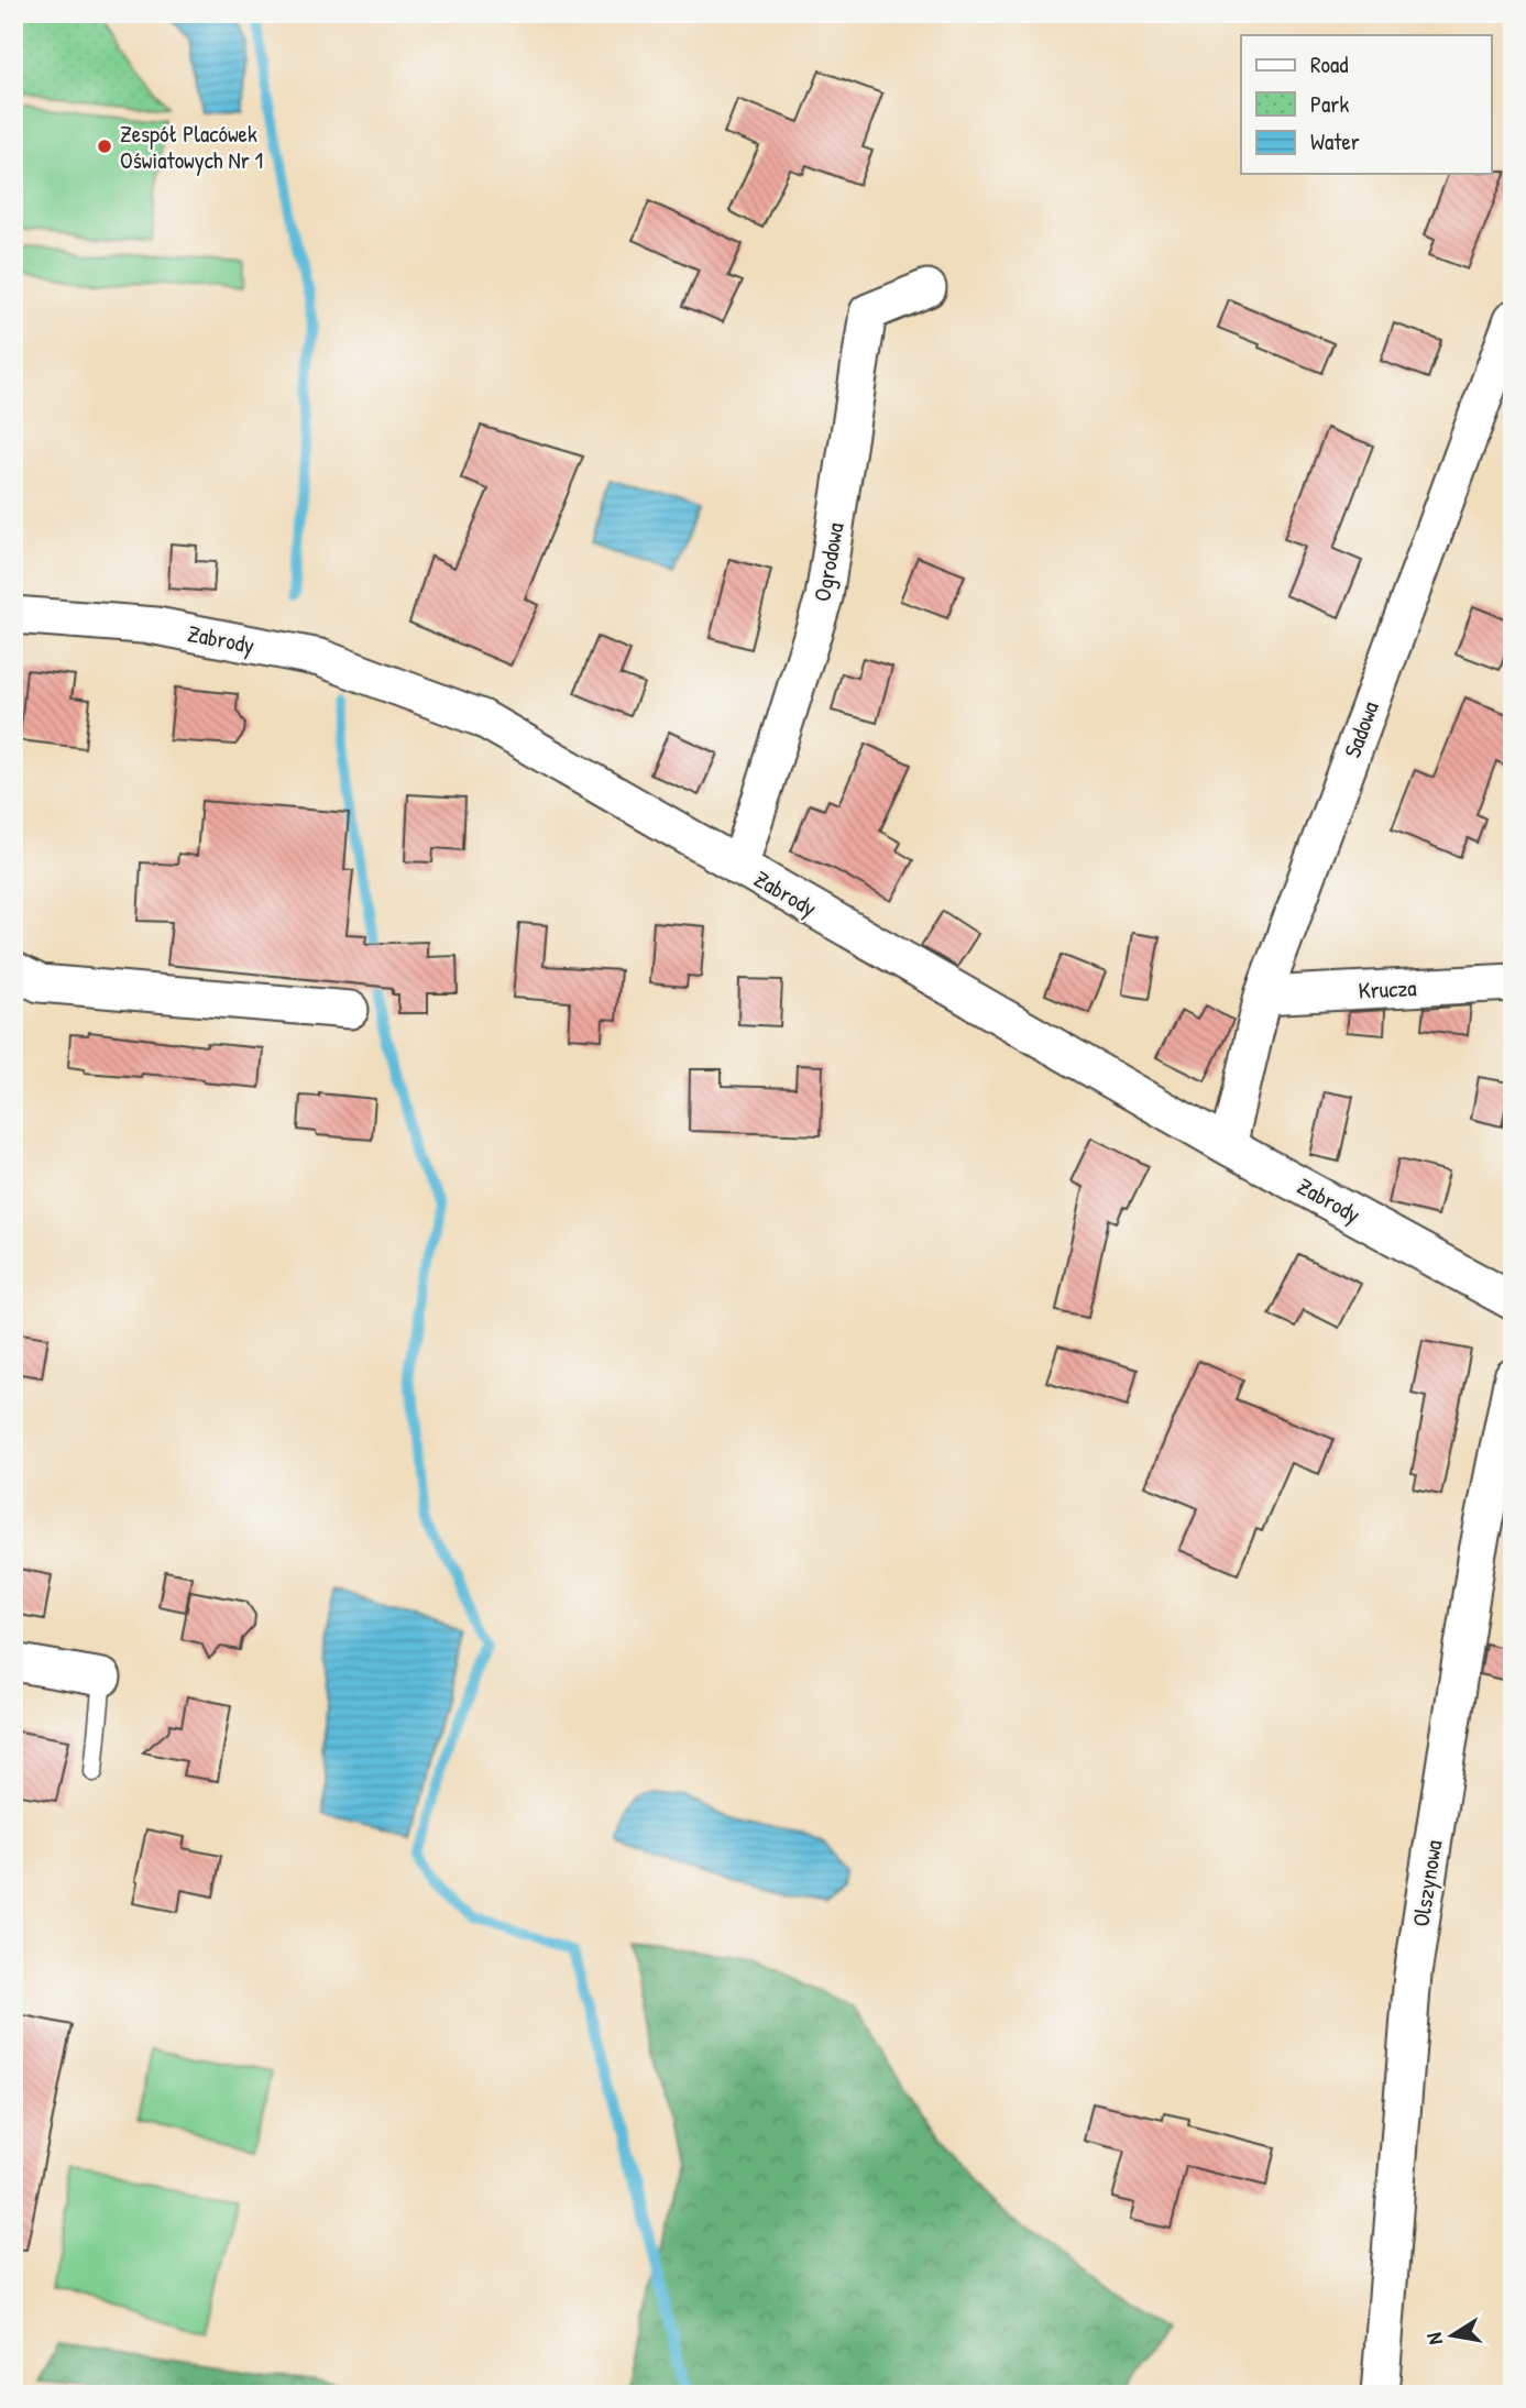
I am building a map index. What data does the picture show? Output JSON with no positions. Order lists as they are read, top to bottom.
{
  "streets": {
    "street": [
      "Ogrodowa",
      "Zabrody",
      "Sadowa",
      "Krucza",
      "Olszynowa"
    ]
  },
  "crossings": [
    ["Ogrodowa", "Zabrody"],
    ["Zabrody", "Sadowa"],
    ["Sadowa", "Krucza"]
  ],
  "places": ["Zespół Placówek Oświatowych Nr 1"],
  "legend": ["Road", "Park", "Water"],
  "north": "left"
}
